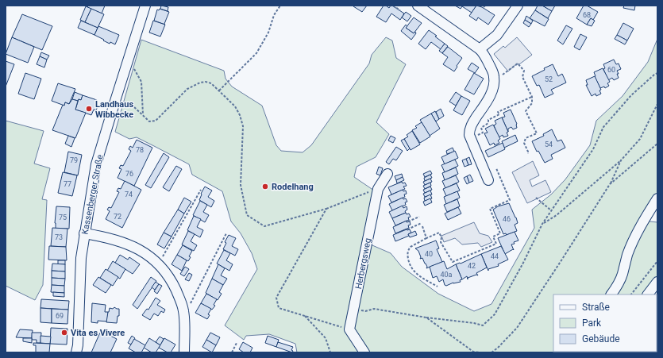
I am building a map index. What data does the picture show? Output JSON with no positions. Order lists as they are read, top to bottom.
{
  "streets": {
    "street": ["Kassenberger Straße", "Herbergsweg"]
  },
  "places": ["Landhaus Wibbecke", "Rodelhang", "Vita es Vivere"],
  "house_numbers": [
    "68",
    "60",
    "52",
    "54",
    "78",
    "79",
    "76",
    "77",
    "74",
    "72",
    "75",
    "46",
    "73",
    "40",
    "44",
    "42",
    "40a",
    "69"
  ],
  "legend": ["Straße", "Park", "Gebäude"]
}
